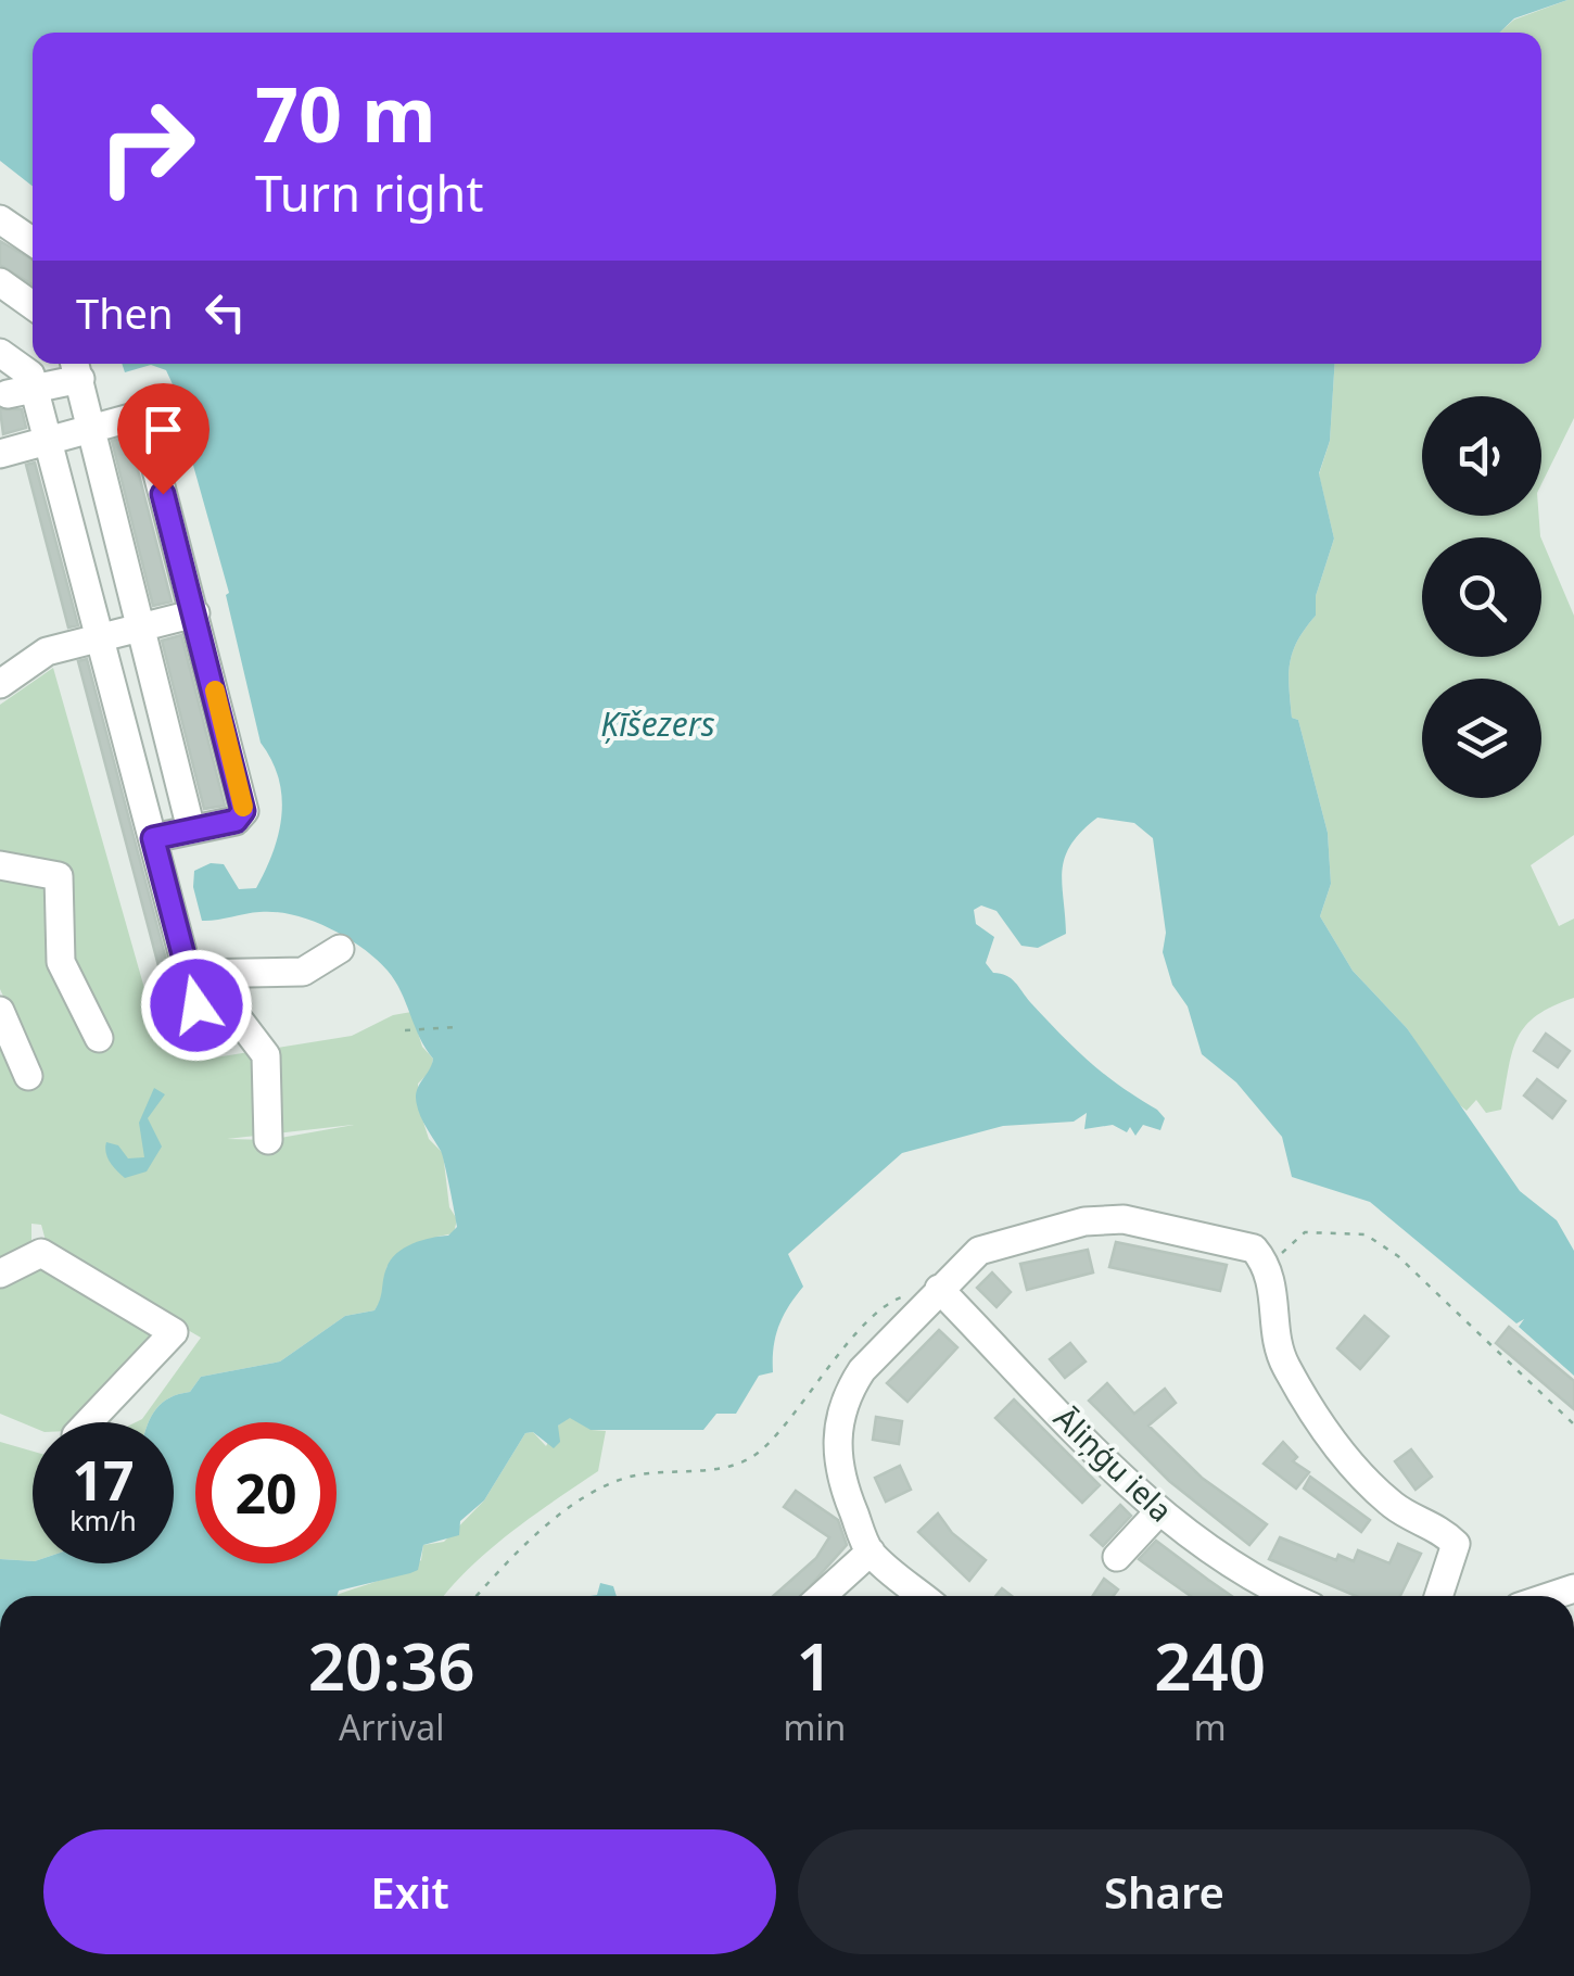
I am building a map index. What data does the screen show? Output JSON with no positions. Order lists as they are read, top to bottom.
{
  "streets": {
    "street": ["Āliņģu iela"]
  },
  "water": ["Ķīšezers"],
  "page": {
    "turn": ["70 m", "Turn right"],
    "then": "Then",
    "speed": "17 km/h",
    "limit": "20",
    "eta": [
      "20:36",
      "Arrival",
      "1",
      "min",
      "240",
      "m"
    ],
    "buttons": ["Exit", "Share"]
  }
}
